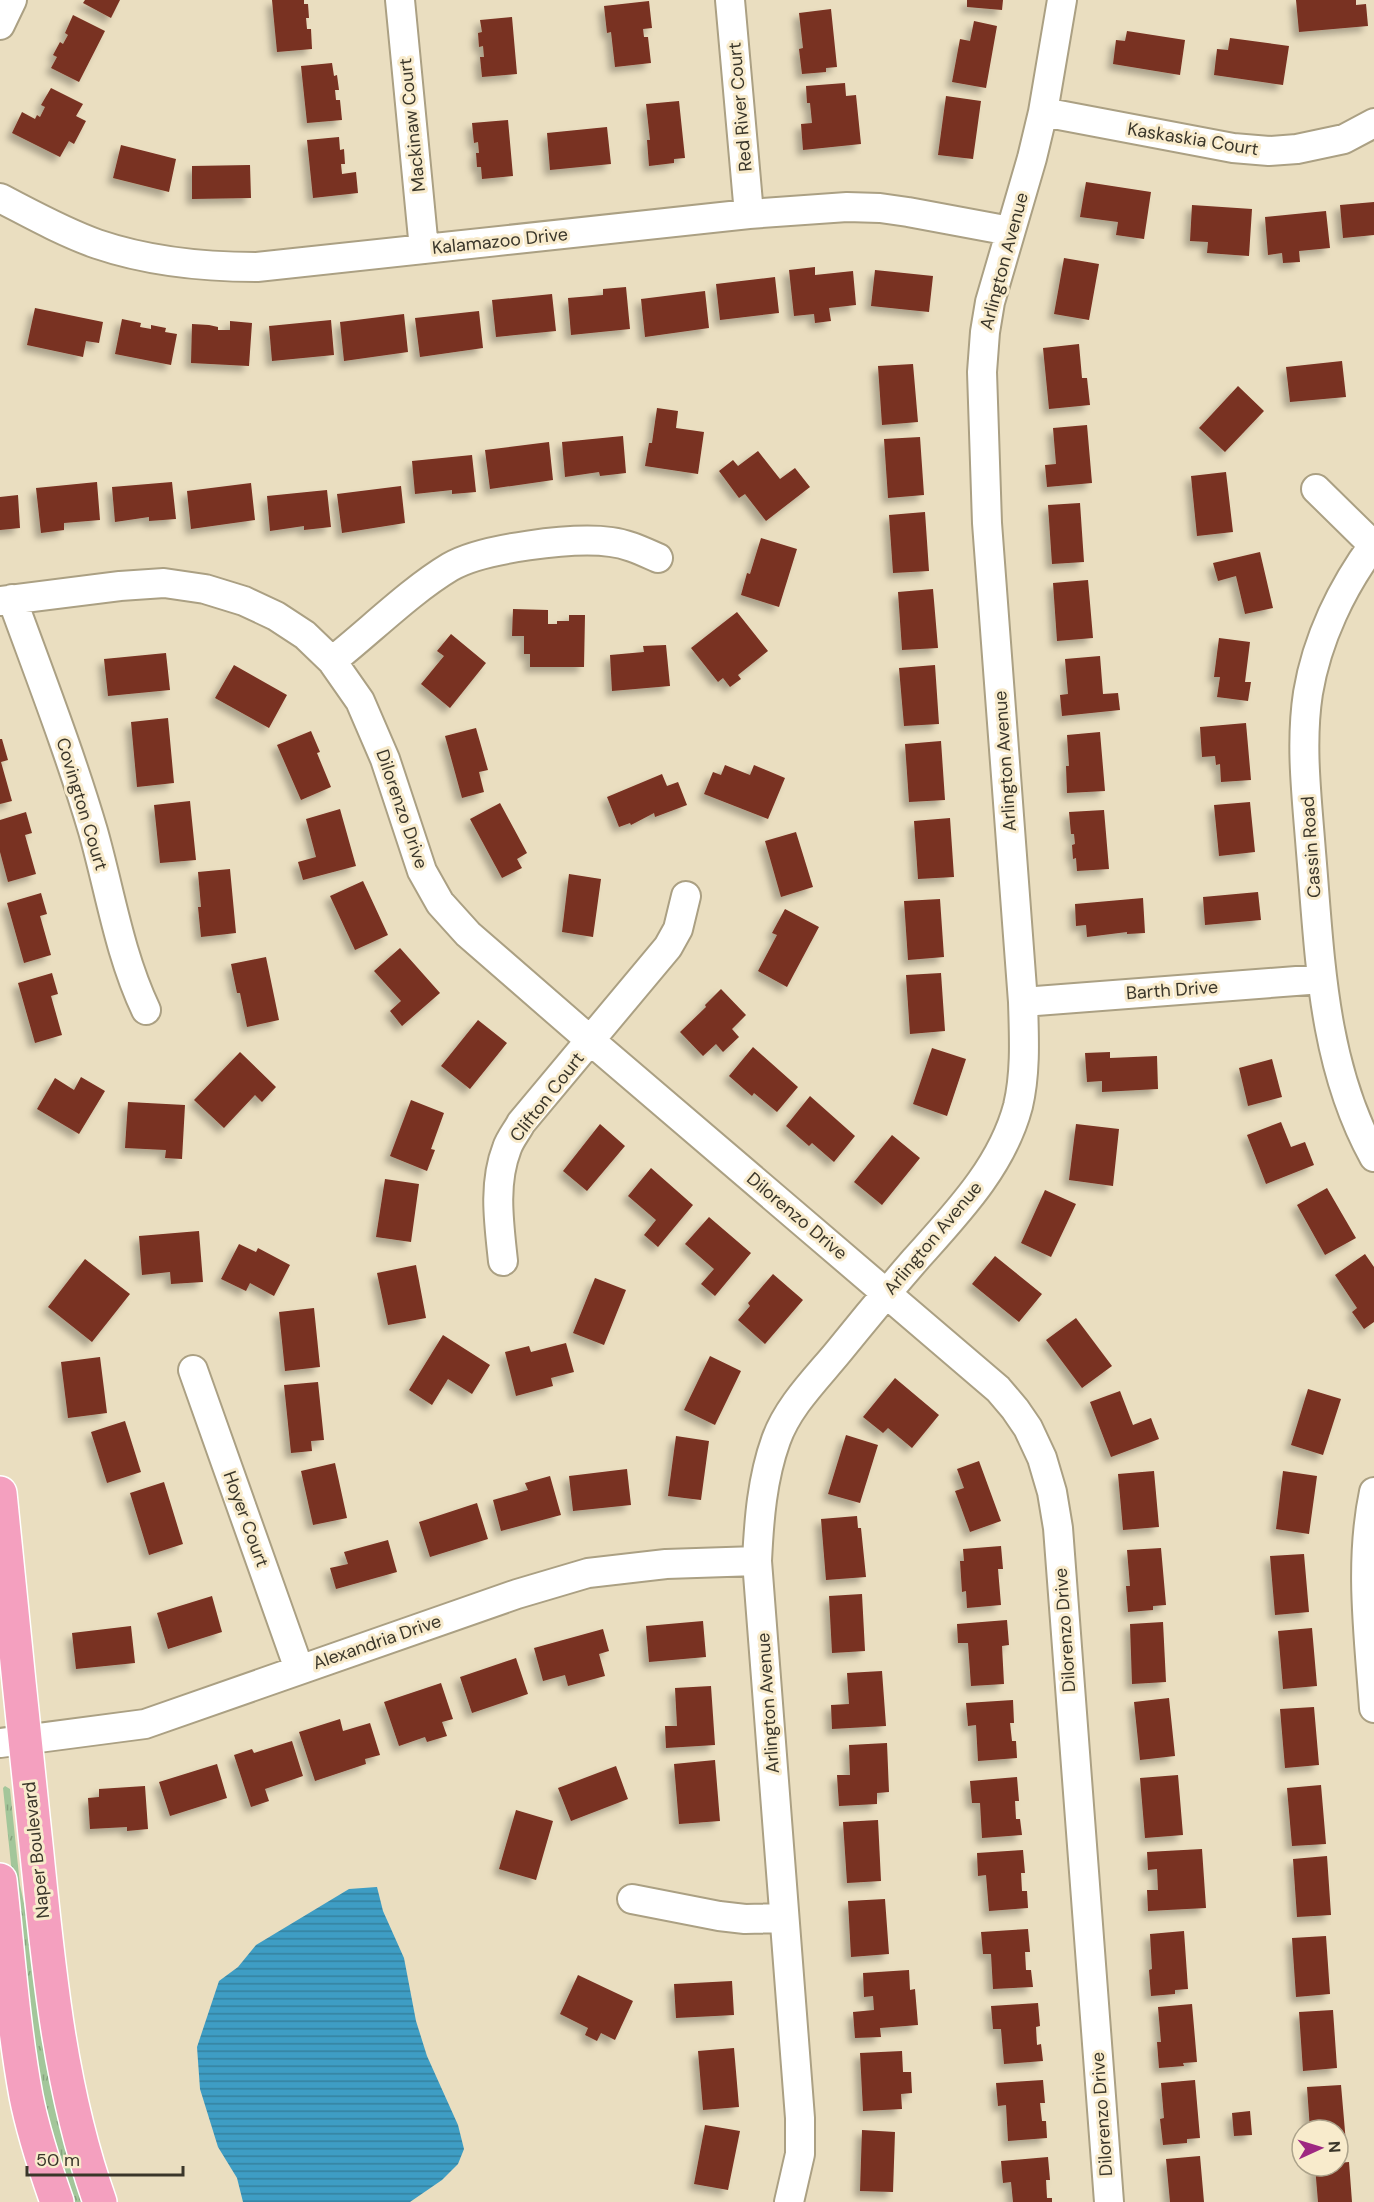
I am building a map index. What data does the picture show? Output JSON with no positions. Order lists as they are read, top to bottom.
{
  "streets": {
    "main road": ["Naper Boulevard"],
    "street": [
      "Red River Court",
      "Mackinaw Court",
      "Kaskaskia Court",
      "Kalamazoo Drive",
      "Arlington Avenue",
      "Covington Court",
      "Dilorenzo Drive",
      "Cassin Road",
      "Barth Drive",
      "Clifton Court",
      "Hoyer Court",
      "Alexandria Drive"
    ]
  },
  "crossings": [
    ["Red River Court", "Kalamazoo Drive"],
    ["Mackinaw Court", "Kalamazoo Drive"],
    ["Kaskaskia Court", "Arlington Avenue"],
    ["Kalamazoo Drive", "Arlington Avenue"],
    ["Arlington Avenue", "Dilorenzo Drive"],
    ["Arlington Avenue", "Barth Drive"],
    ["Arlington Avenue", "Alexandria Drive"],
    ["Covington Court", "Dilorenzo Drive"],
    ["Dilorenzo Drive", "Clifton Court"],
    ["Cassin Road", "Barth Drive"],
    ["Hoyer Court", "Alexandria Drive"],
    ["Alexandria Drive", "Naper Boulevard"]
  ],
  "scale_bar": "50 m",
  "north": "right"
}
